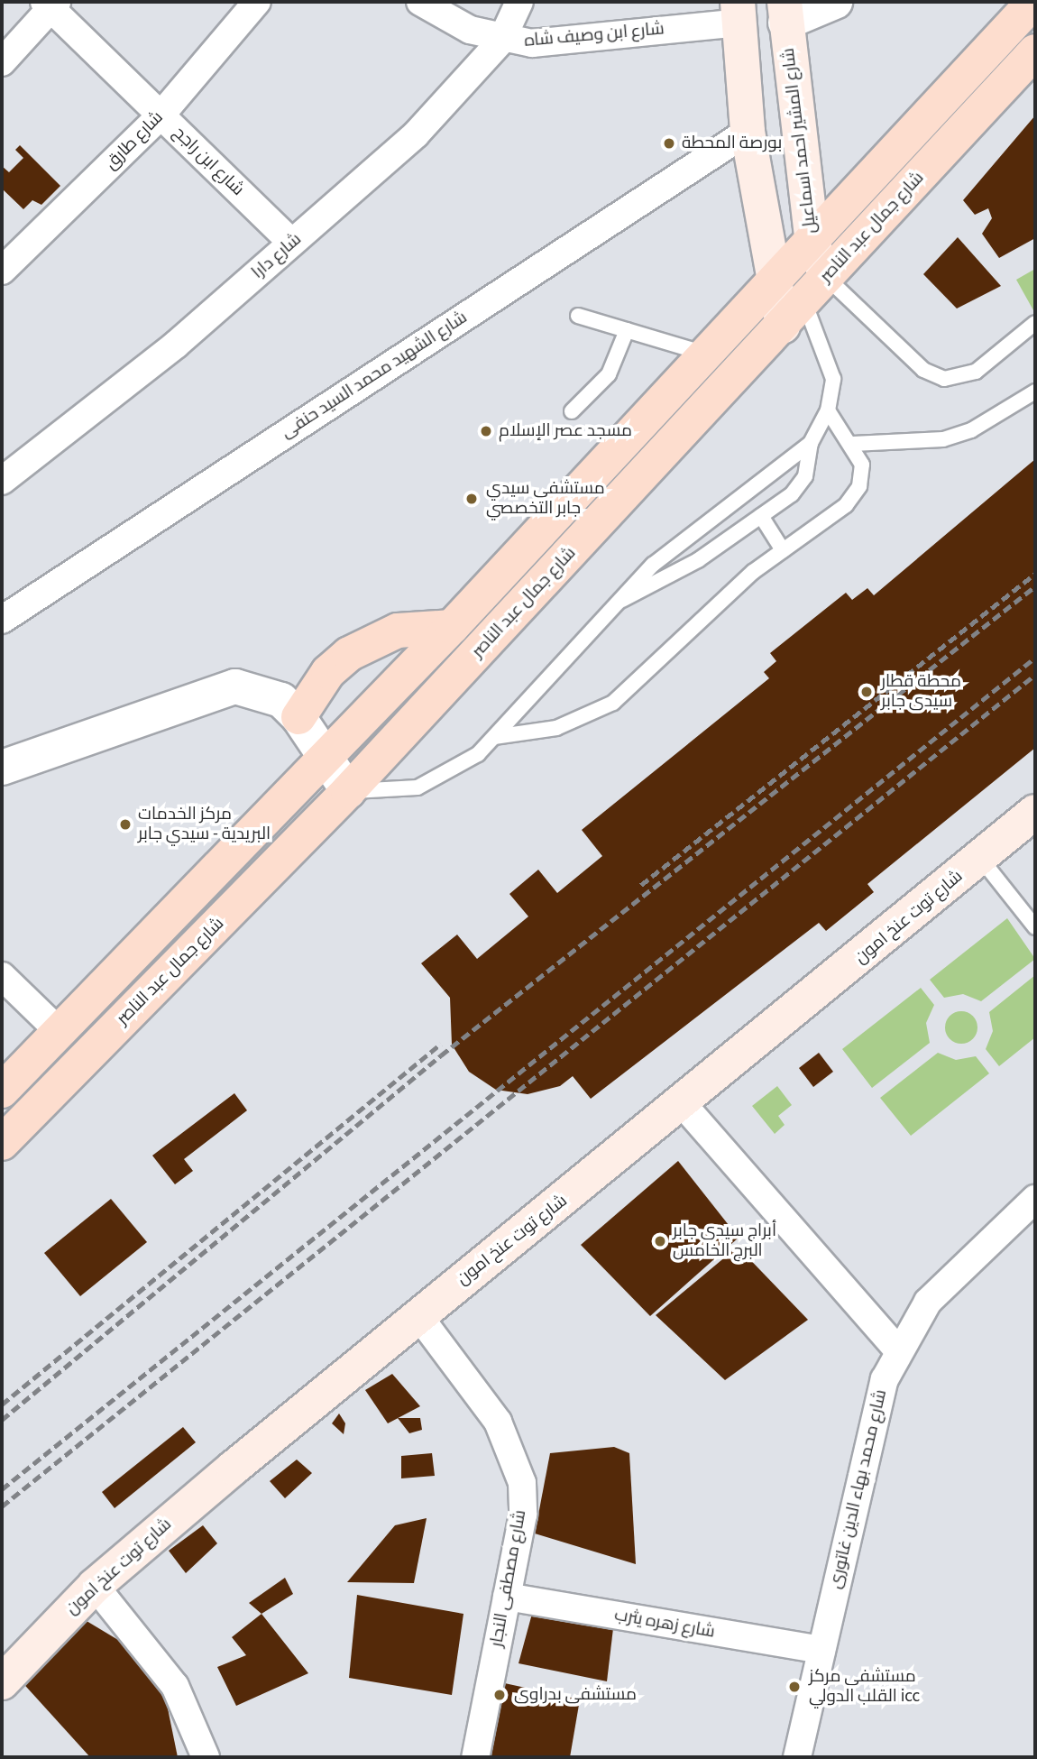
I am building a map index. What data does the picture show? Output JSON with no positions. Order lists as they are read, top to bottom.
{
  "streets": {
    "main road": ["شارع المشير احمد اسماعيل", "شارع جمال عبد الناصر", "شارع توت عنخ امون"],
    "street": [
      "شارع ابن وصيف شاه",
      "شارع طارق",
      "شارع ابن راجح",
      "شارع دارا",
      "شارع الشهيد محمد السيد حنفى",
      "شارع محمد بهاء الدين غاتورى",
      "شارع مصطفى النجار",
      "شارع زهره يثرب"
    ]
  },
  "crossings": [
    ["شارع ابن وصيف شاه", "شارع دارا"],
    ["شارع طارق", "شارع ابن راجح"],
    ["شارع المشير احمد اسماعيل", "شارع جمال عبد الناصر"],
    ["شارع ابن راجح", "شارع دارا"],
    ["شارع توت عنخ امون", "شارع مصطفى النجار"],
    ["شارع محمد بهاء الدين غاتورى", "شارع زهره يثرب"],
    ["شارع مصطفى النجار", "شارع زهره يثرب"]
  ],
  "places": [
    "بورصة المحطة",
    "مسجد عصر الإسلام",
    "مستشفى سيدي جابر التخصصي",
    "محطة قطار سيدى جابر",
    "مركز الخدمات البريدية - سيدي جابر",
    "أبراج سيدي جابر البرج الخامس",
    "مستشفى مركز القلب الدولي icc",
    "مستشفى بدراوى"
  ]
}
